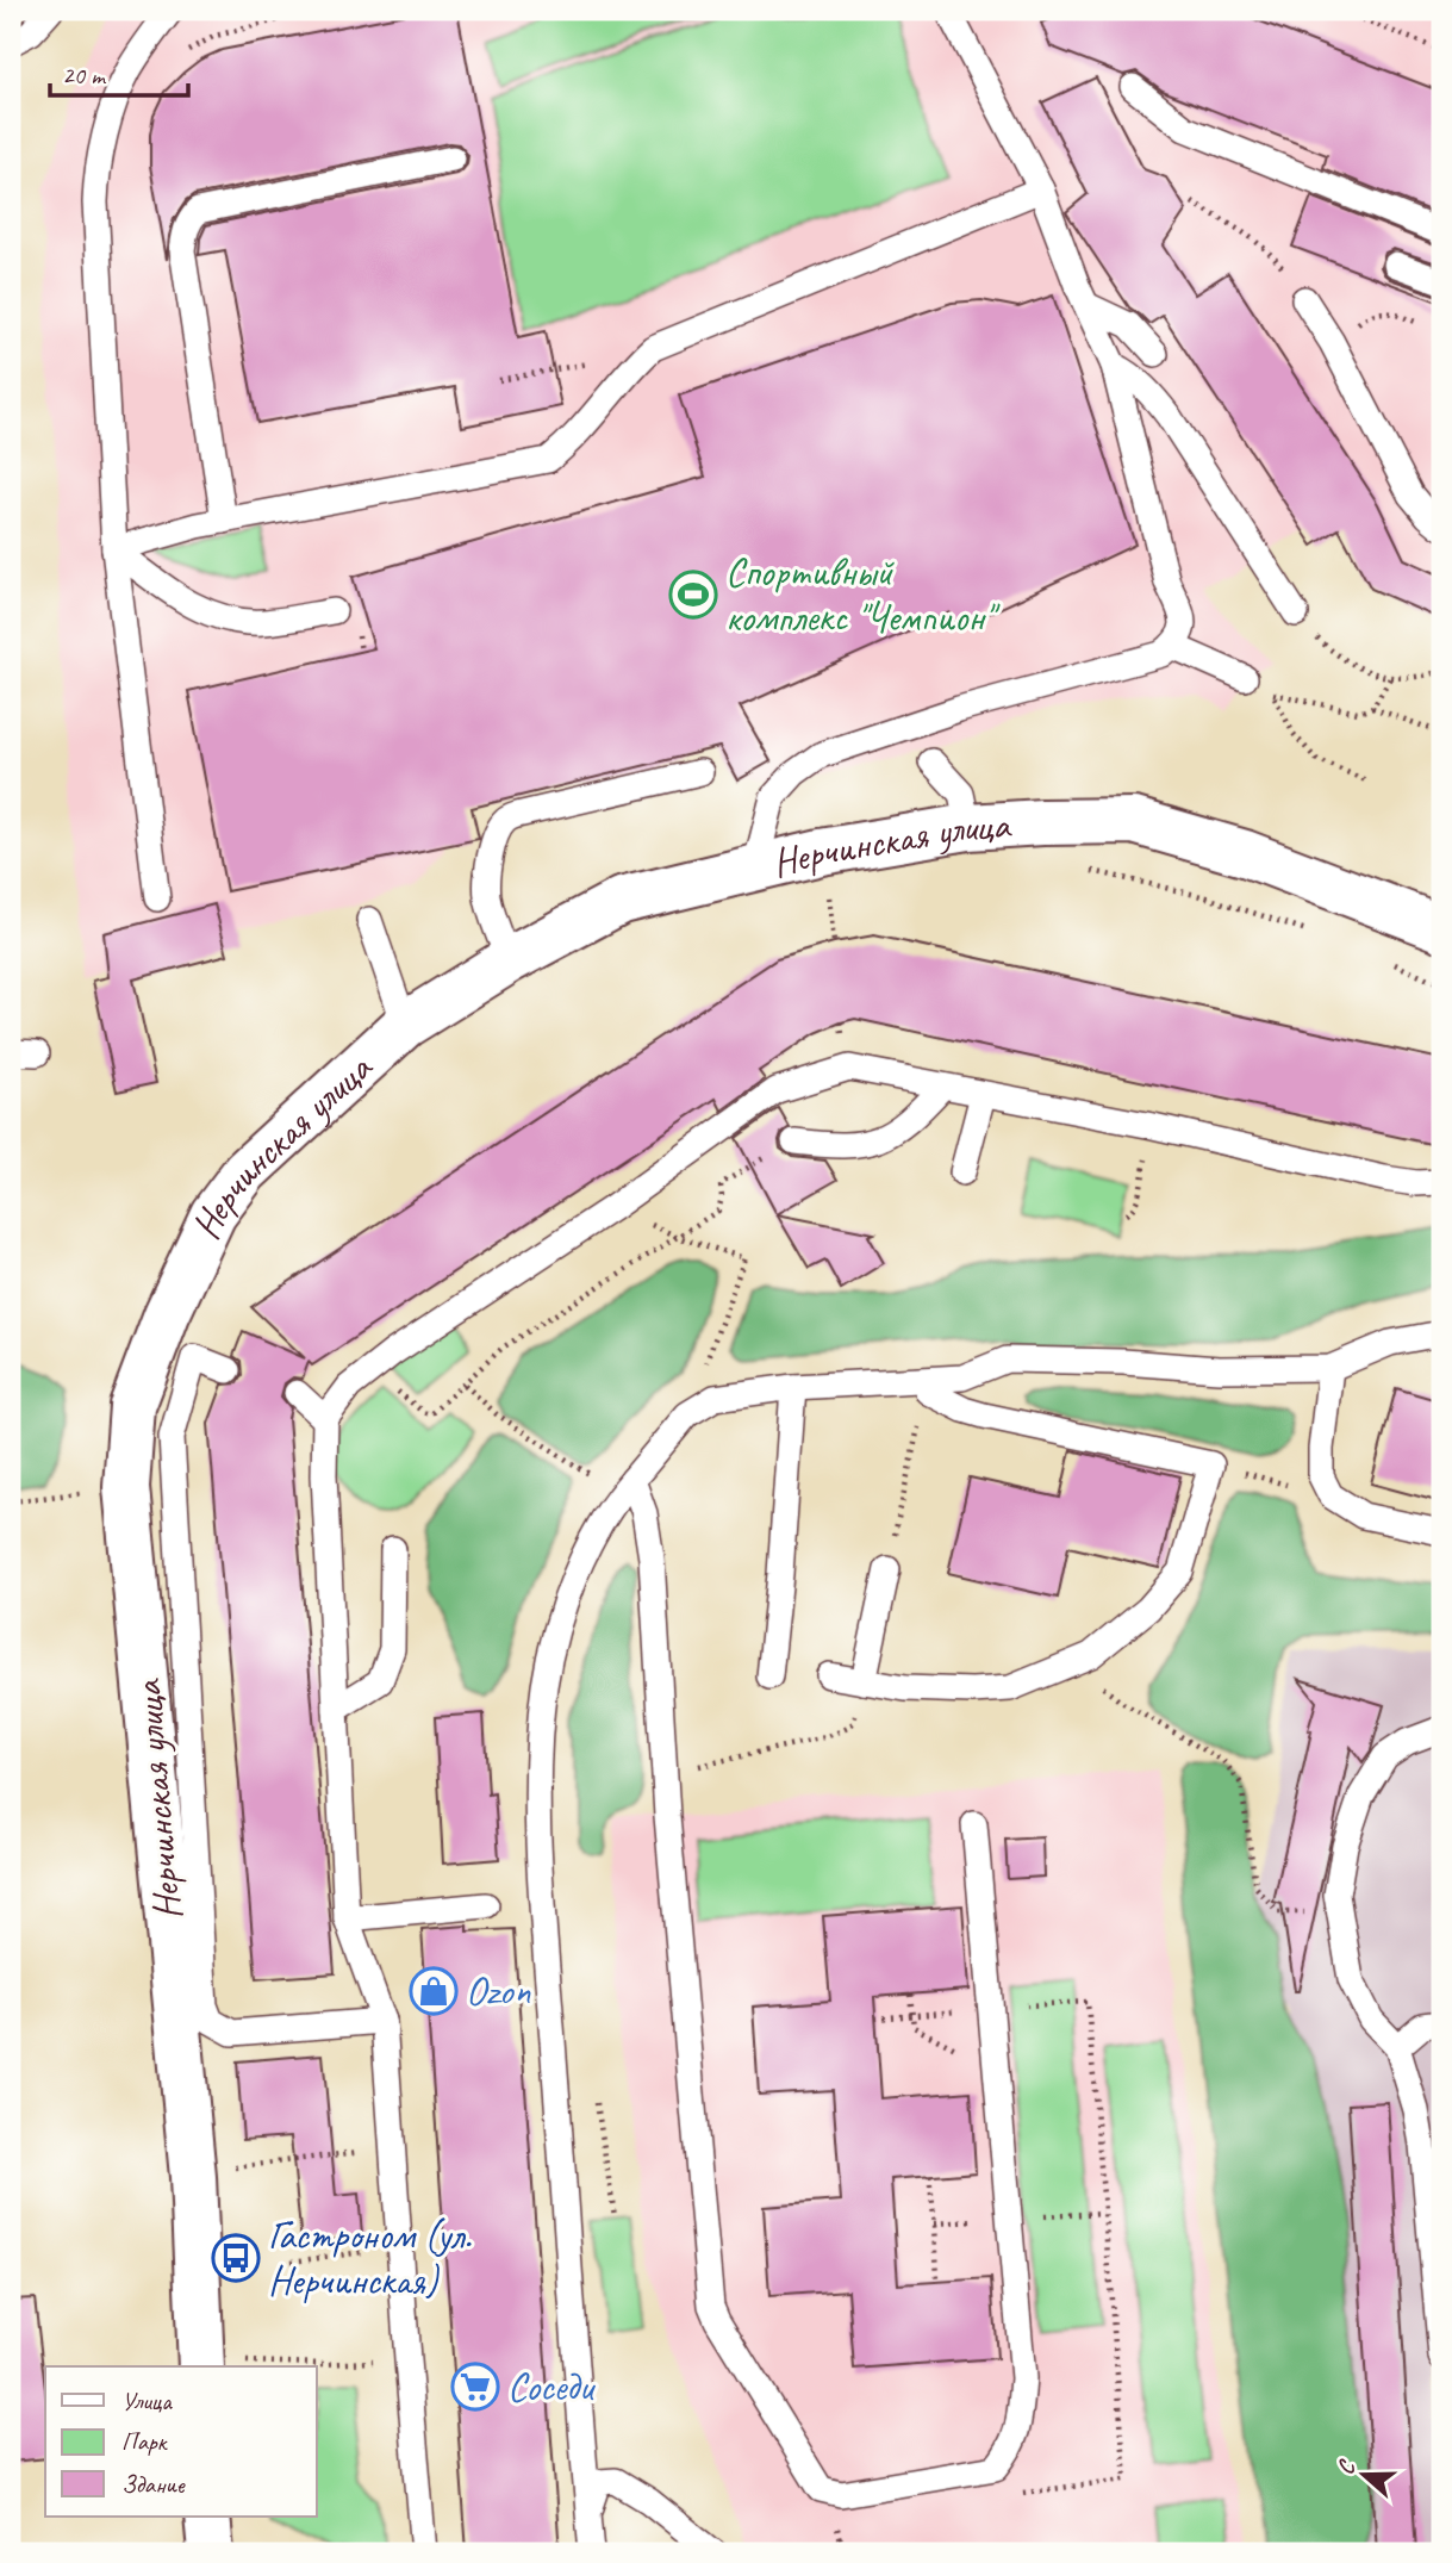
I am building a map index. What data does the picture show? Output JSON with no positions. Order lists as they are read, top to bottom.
{
  "streets": {
    "street": ["Нерчинская улица"]
  },
  "places": {
    "sports": ["Спортивный комплекс \"Чемпион\""],
    "shop": ["Ozon"],
    "bus stop": ["Гастроном (ул. Нерчинская)"],
    "supermarket": ["Соседи"]
  },
  "legend": ["Улица", "Парк", "Здание"],
  "scale_bar": "20 m",
  "north": "left"
}
